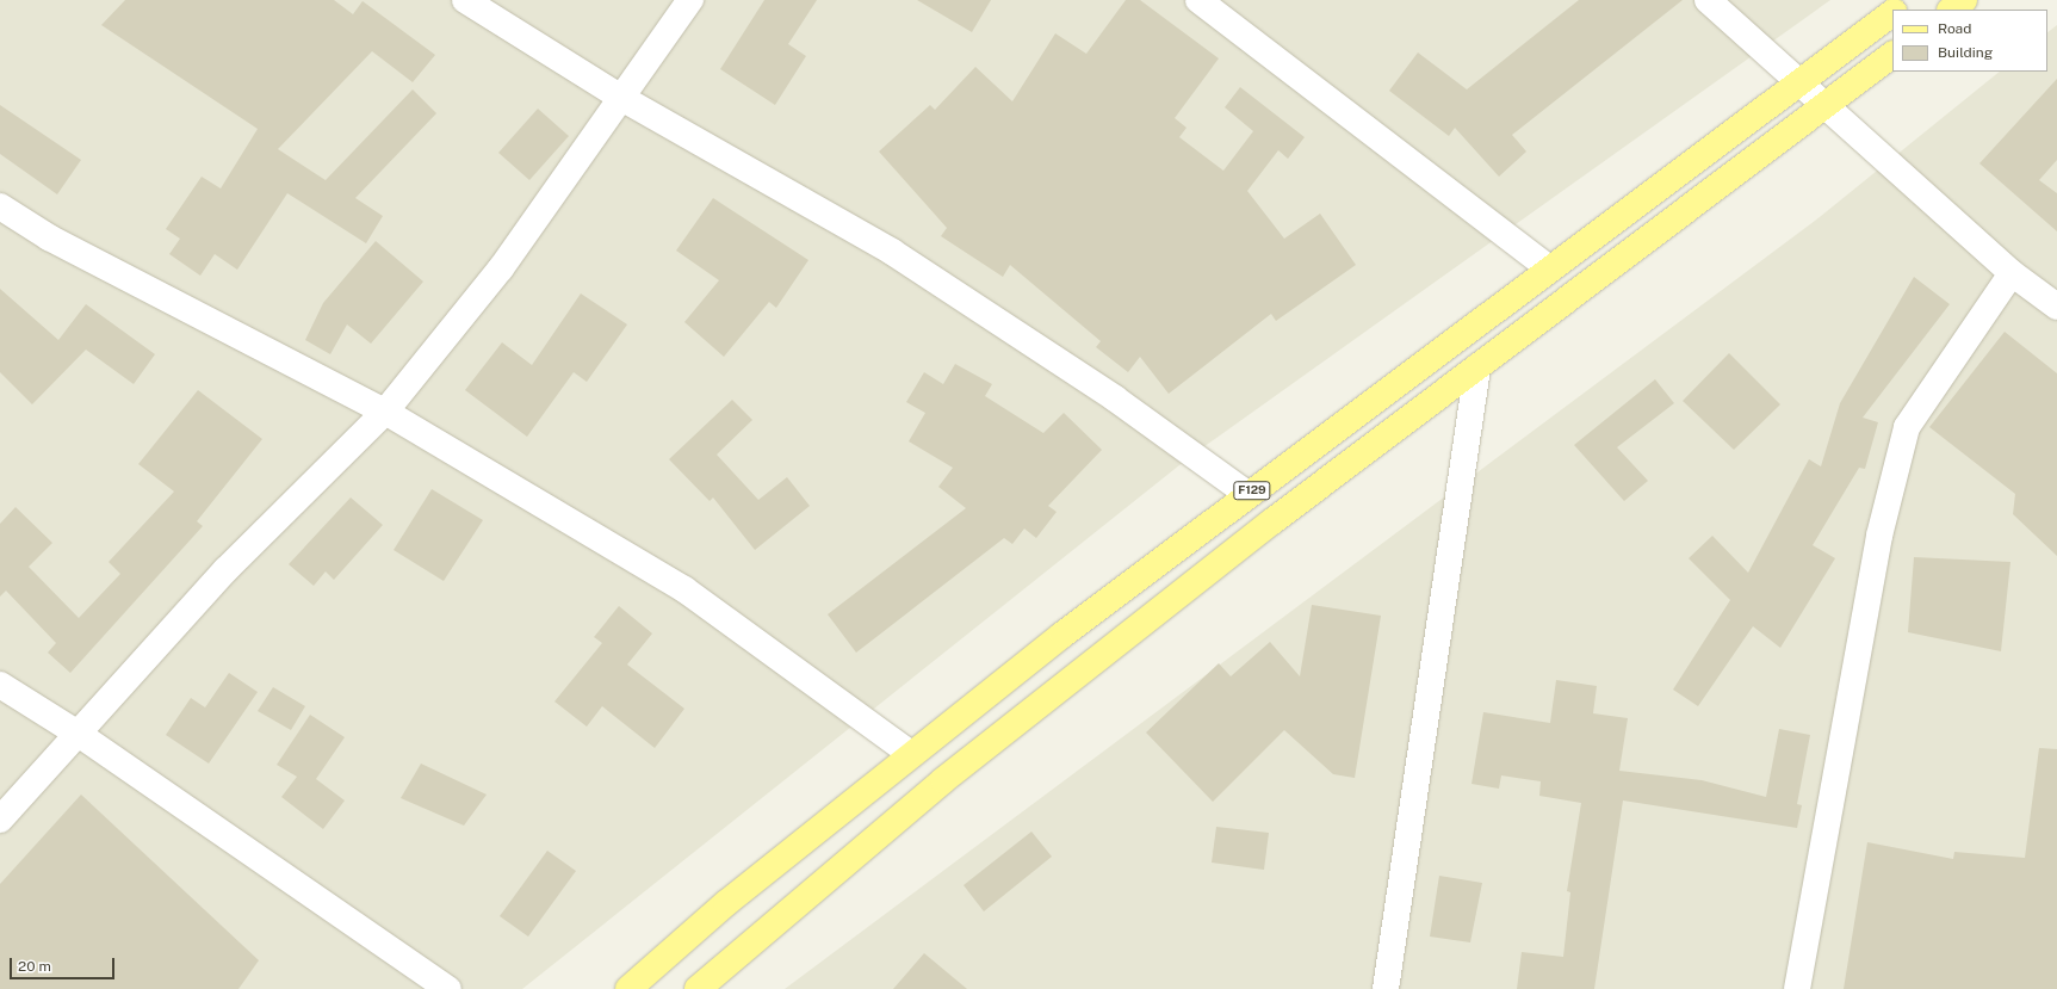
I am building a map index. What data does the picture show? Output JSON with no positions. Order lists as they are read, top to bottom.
{
  "streets": {
    "main road": ["F129"]
  },
  "legend": ["Road", "Building"],
  "scale_bar": "20 m"
}
